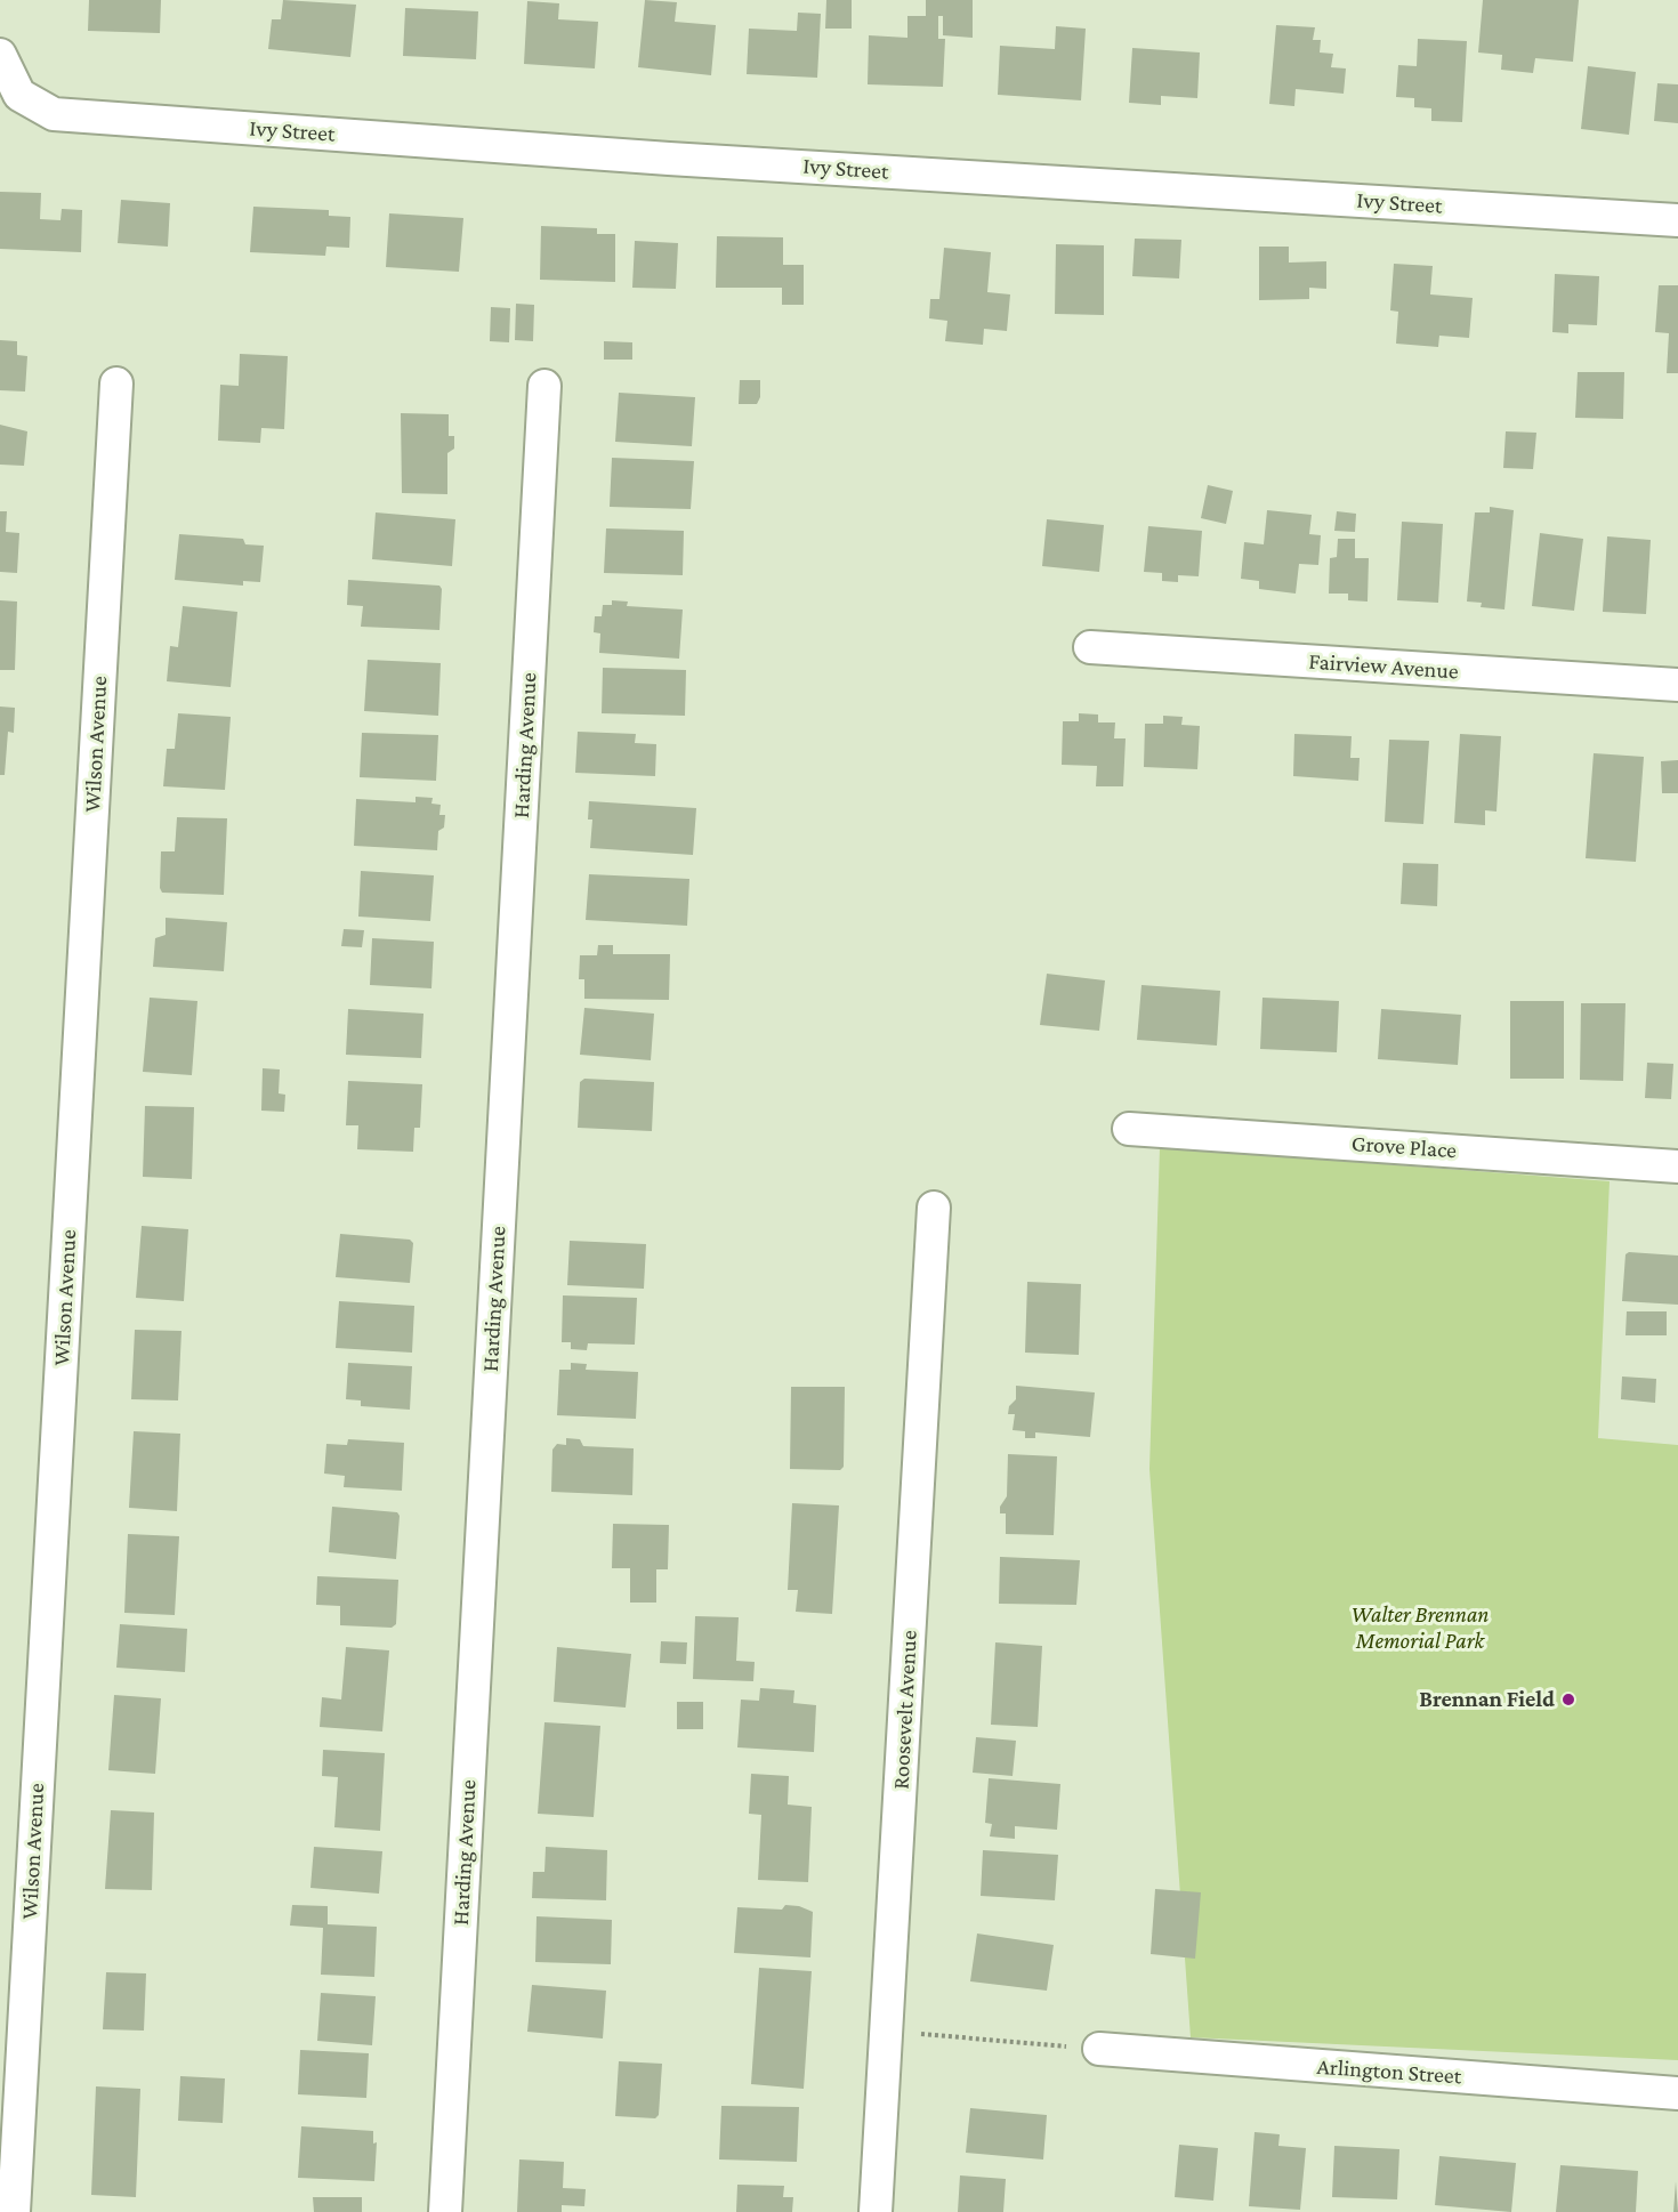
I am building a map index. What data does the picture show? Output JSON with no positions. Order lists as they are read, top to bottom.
{
  "streets": {
    "street": [
      "Ivy Street",
      "Fairview Avenue",
      "Wilson Avenue",
      "Harding Avenue",
      "Grove Place",
      "Roosevelt Avenue",
      "Arlington Street"
    ]
  },
  "parks": ["Walter Brennan Memorial Park"],
  "places": ["Brennan Field"]
}
